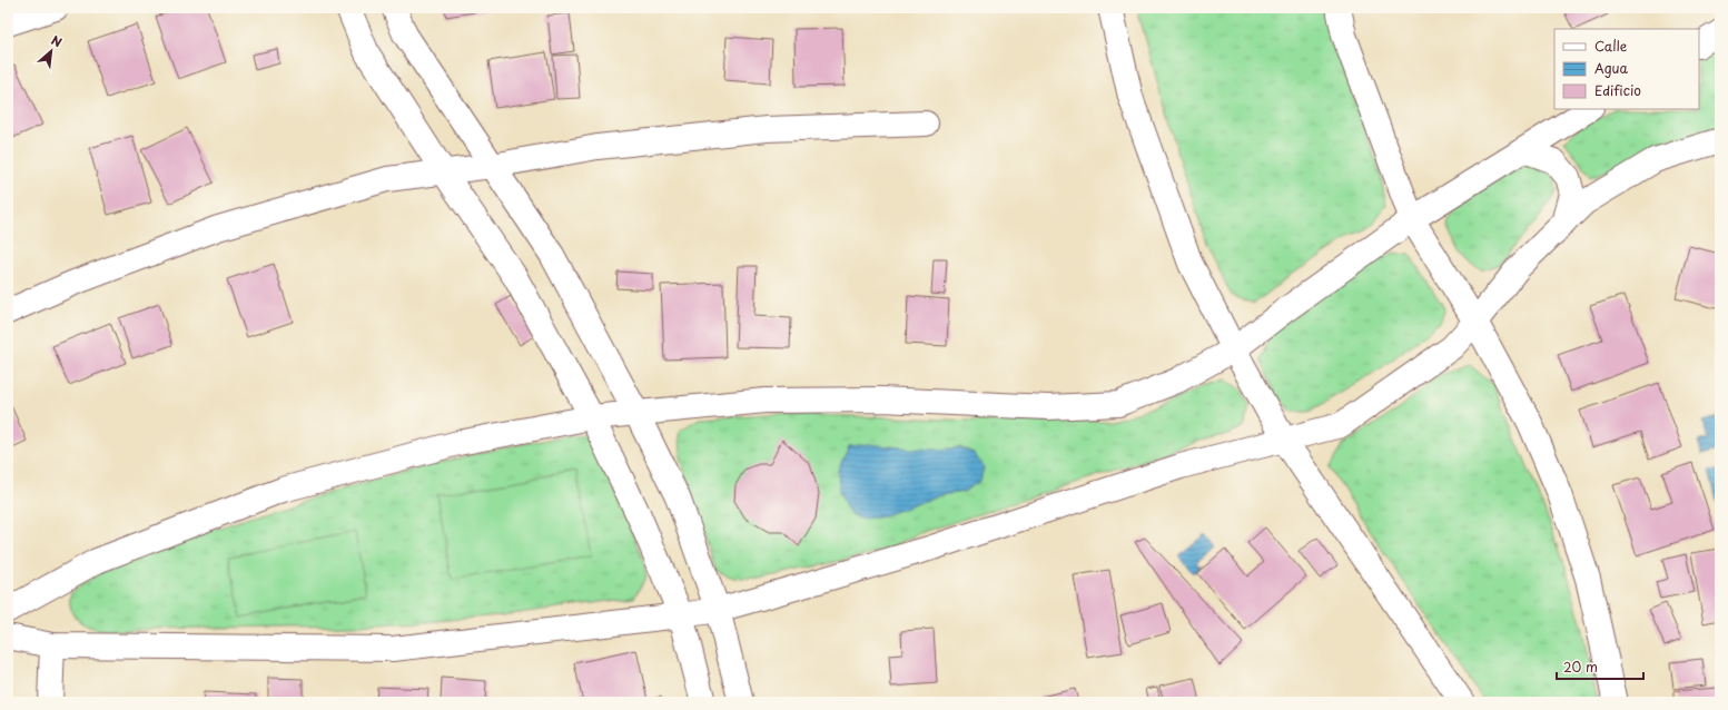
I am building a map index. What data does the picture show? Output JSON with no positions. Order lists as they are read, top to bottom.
{
  "legend": ["Calle", "Agua", "Edificio"],
  "scale_bar": "20 m",
  "north": "top right"
}
